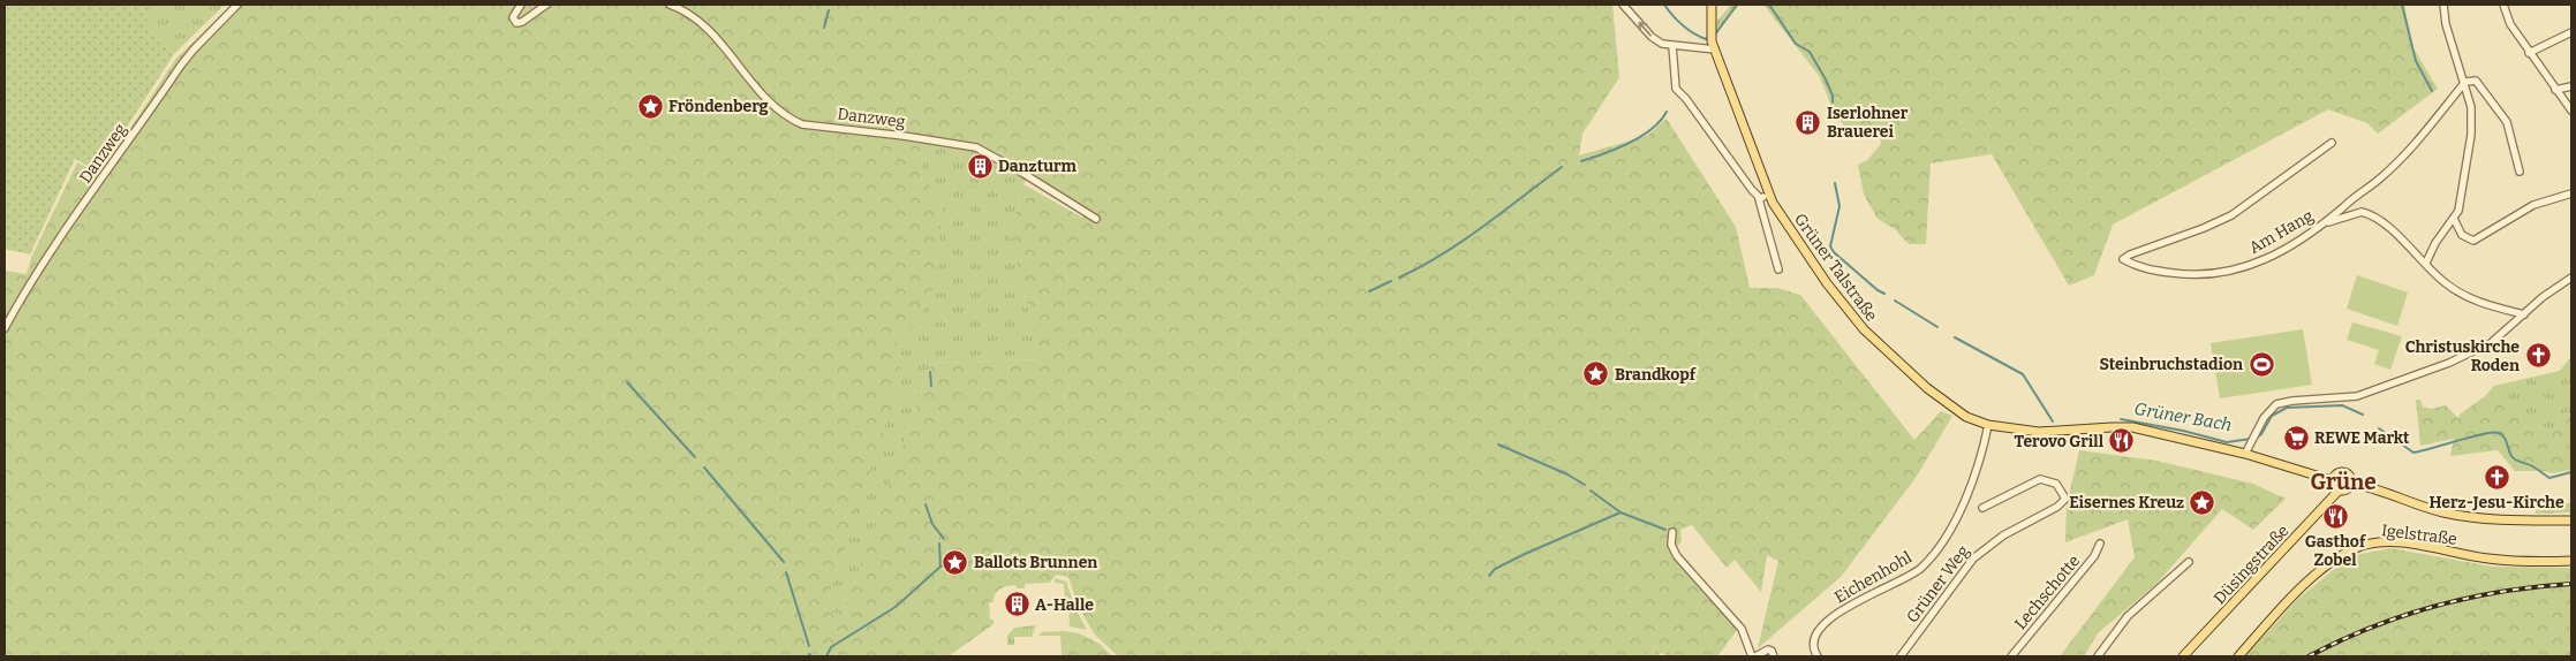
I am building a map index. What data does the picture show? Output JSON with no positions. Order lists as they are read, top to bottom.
{
  "streets": {
    "main road": ["Grüner Talstraße", "Igelstraße", "Düsingstraße"],
    "street": [
      "Danzweg",
      "Am Hang",
      "Eichenhohl",
      "Grüner Weg",
      "Lechschotte"
    ]
  },
  "crossings": [
    ["Grüner Talstraße", "Düsingstraße"],
    ["Grüner Talstraße", "Eichenhohl"]
  ],
  "districts": ["Grüne"],
  "water": ["Grüner Bach"],
  "places": {
    "place": [
      "Fröndenberg",
      "Brandkopf",
      "Eisernes Kreuz",
      "Ballots Brunnen"
    ],
    "building": ["Iserlohner Brauerei", "Danzturm", "A-Halle"],
    "church": ["Christuskirche Roden", "Herz-Jesu-Kirche"],
    "sports": ["Steinbruchstadion"],
    "supermarket": ["REWE Markt"],
    "restaurant": ["Terovo Grill", "Gasthof Zobel"]
  }
}
